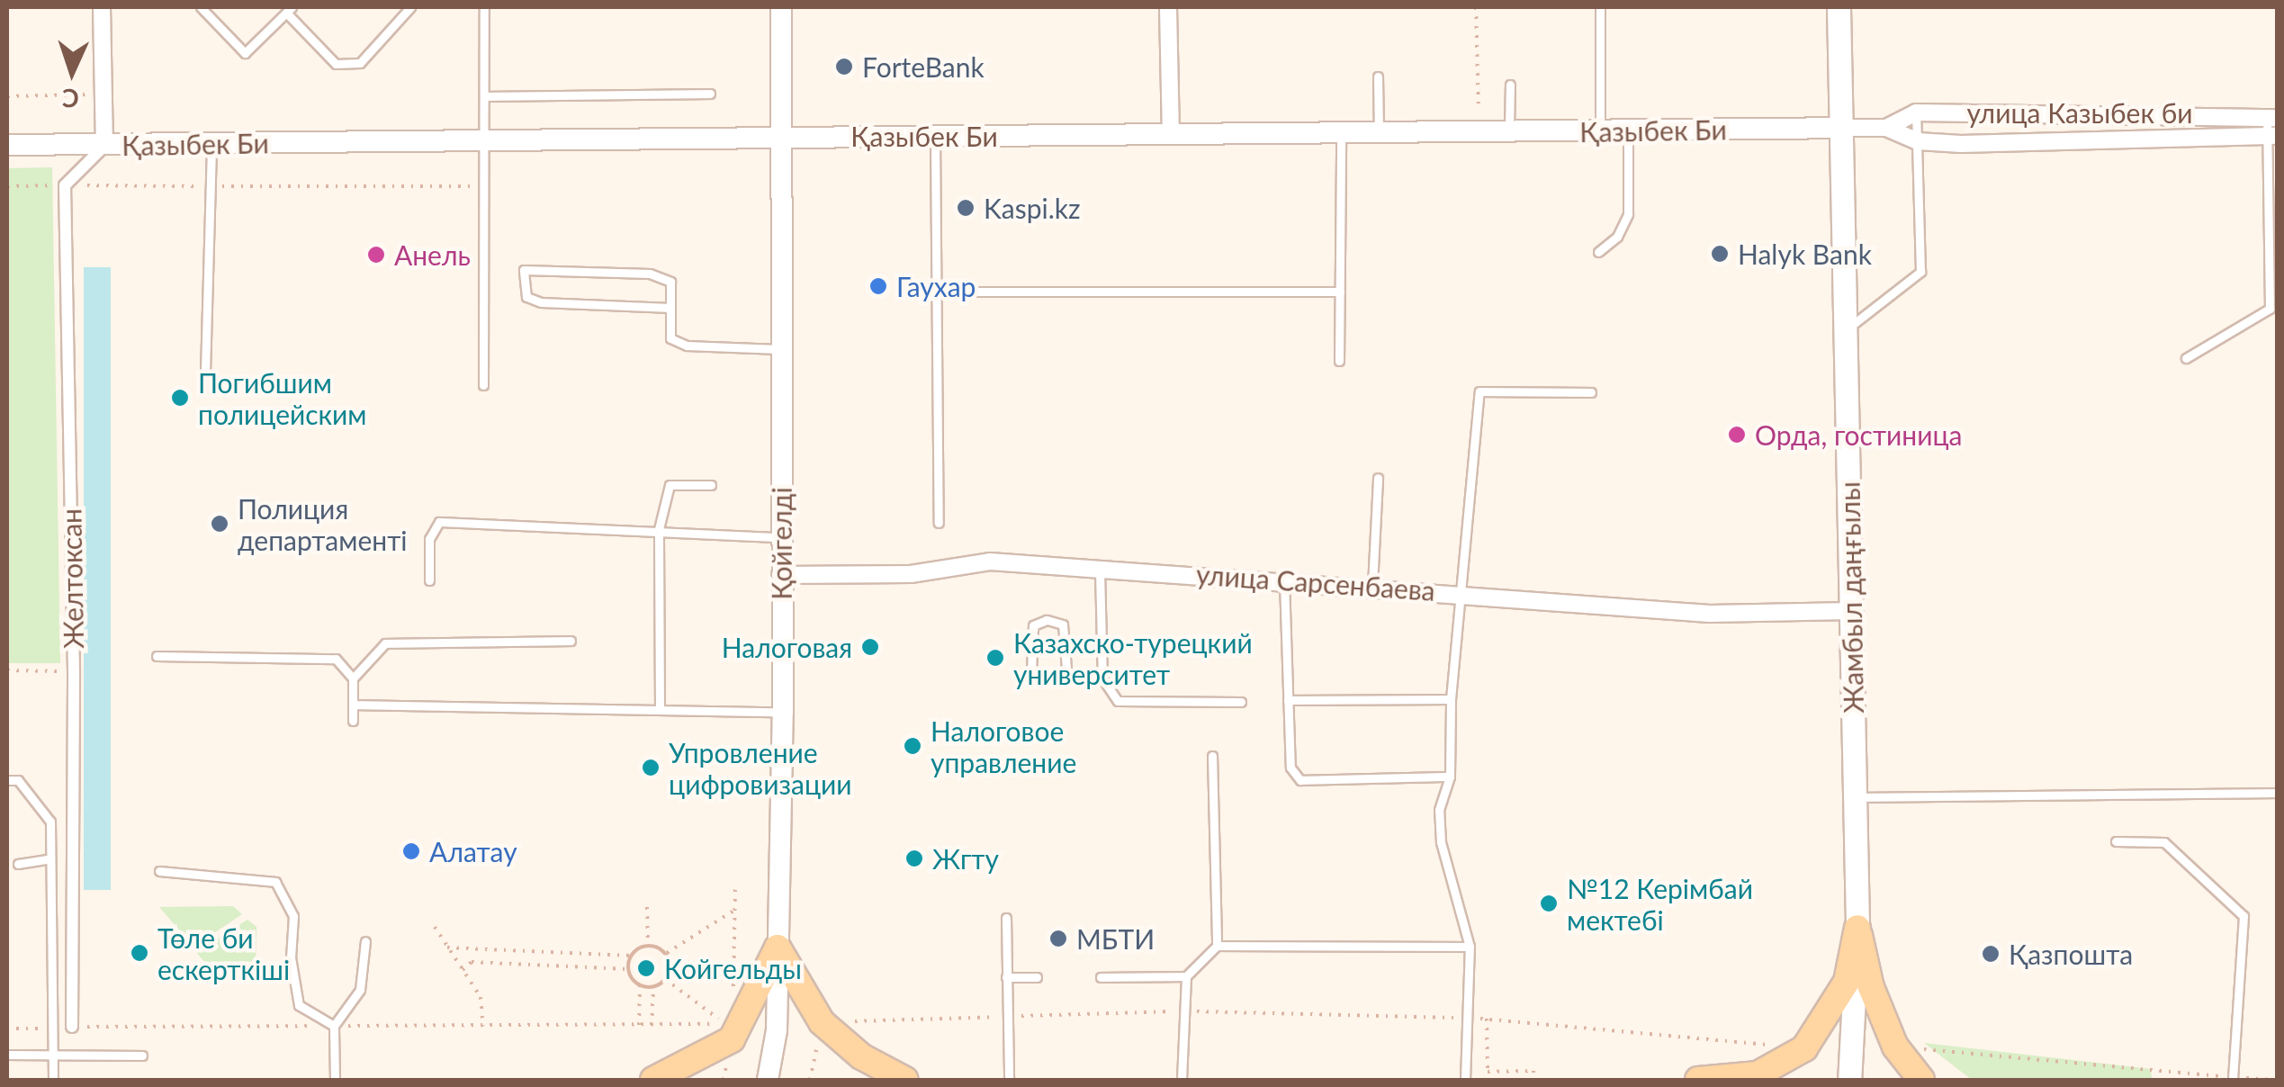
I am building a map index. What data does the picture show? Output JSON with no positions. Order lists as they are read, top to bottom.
{
  "streets": {
    "main road": ["Жамбыл даңғылы"],
    "street": [
      "улица Казыбек би",
      "Қазыбек Би",
      "Қойгелді",
      "Желтоксан",
      "улица Сарсенбаева"
    ]
  },
  "crossings": [
    ["улица Казыбек би", "Қазыбек Би"],
    ["улица Казыбек би", "Жамбыл даңғылы"],
    ["Қазыбек Би", "Қойгелді"],
    ["Қазыбек Би", "Жамбыл даңғылы"],
    ["Қойгелді", "улица Сарсенбаева"],
    ["улица Сарсенбаева", "Жамбыл даңғылы"]
  ],
  "places": [
    "ForteBank",
    "Kaspi.kz",
    "Halyk Bank",
    "Анель",
    "Гаухар",
    "Погибшим полицейским",
    "Орда, гостиница",
    "Полиция департаменті",
    "Налоговая",
    "Казахско-турецкий университет",
    "Налоговое управление",
    "Упровление цифровизации",
    "Алатау",
    "Жгту",
    "№12 Керімбай мектебі",
    "МБТИ",
    "Төле би ескерткіші",
    "Қазпошта",
    "Койгельды"
  ],
  "north": "bottom"
}
